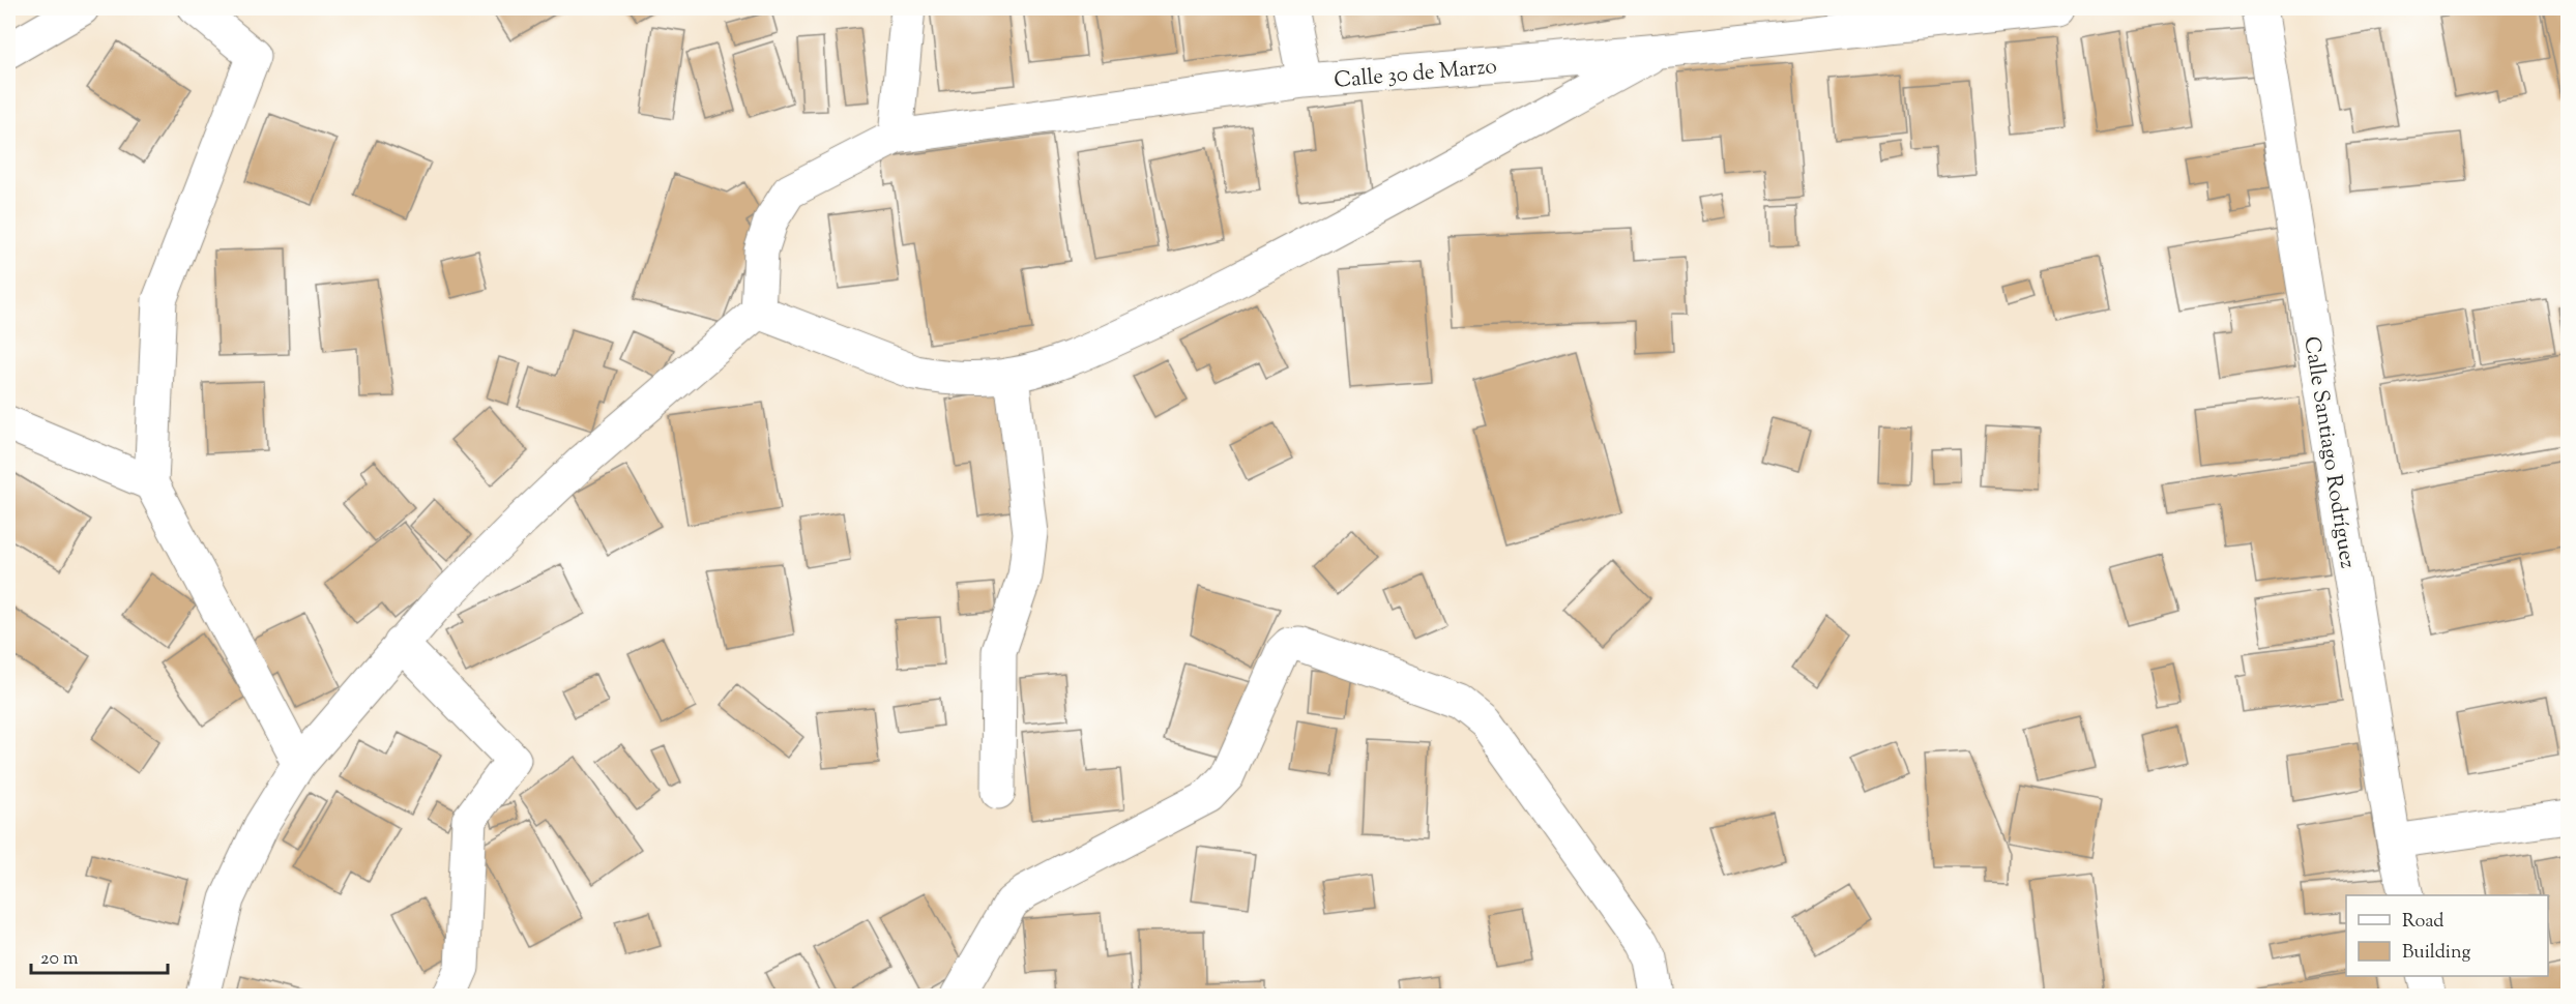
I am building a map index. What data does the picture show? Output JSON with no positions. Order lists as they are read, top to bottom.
{
  "streets": {
    "street": ["Calle 30 de Marzo", "Calle Santiago Rodríguez"]
  },
  "legend": ["Road", "Building"],
  "scale_bar": "20 m"
}
